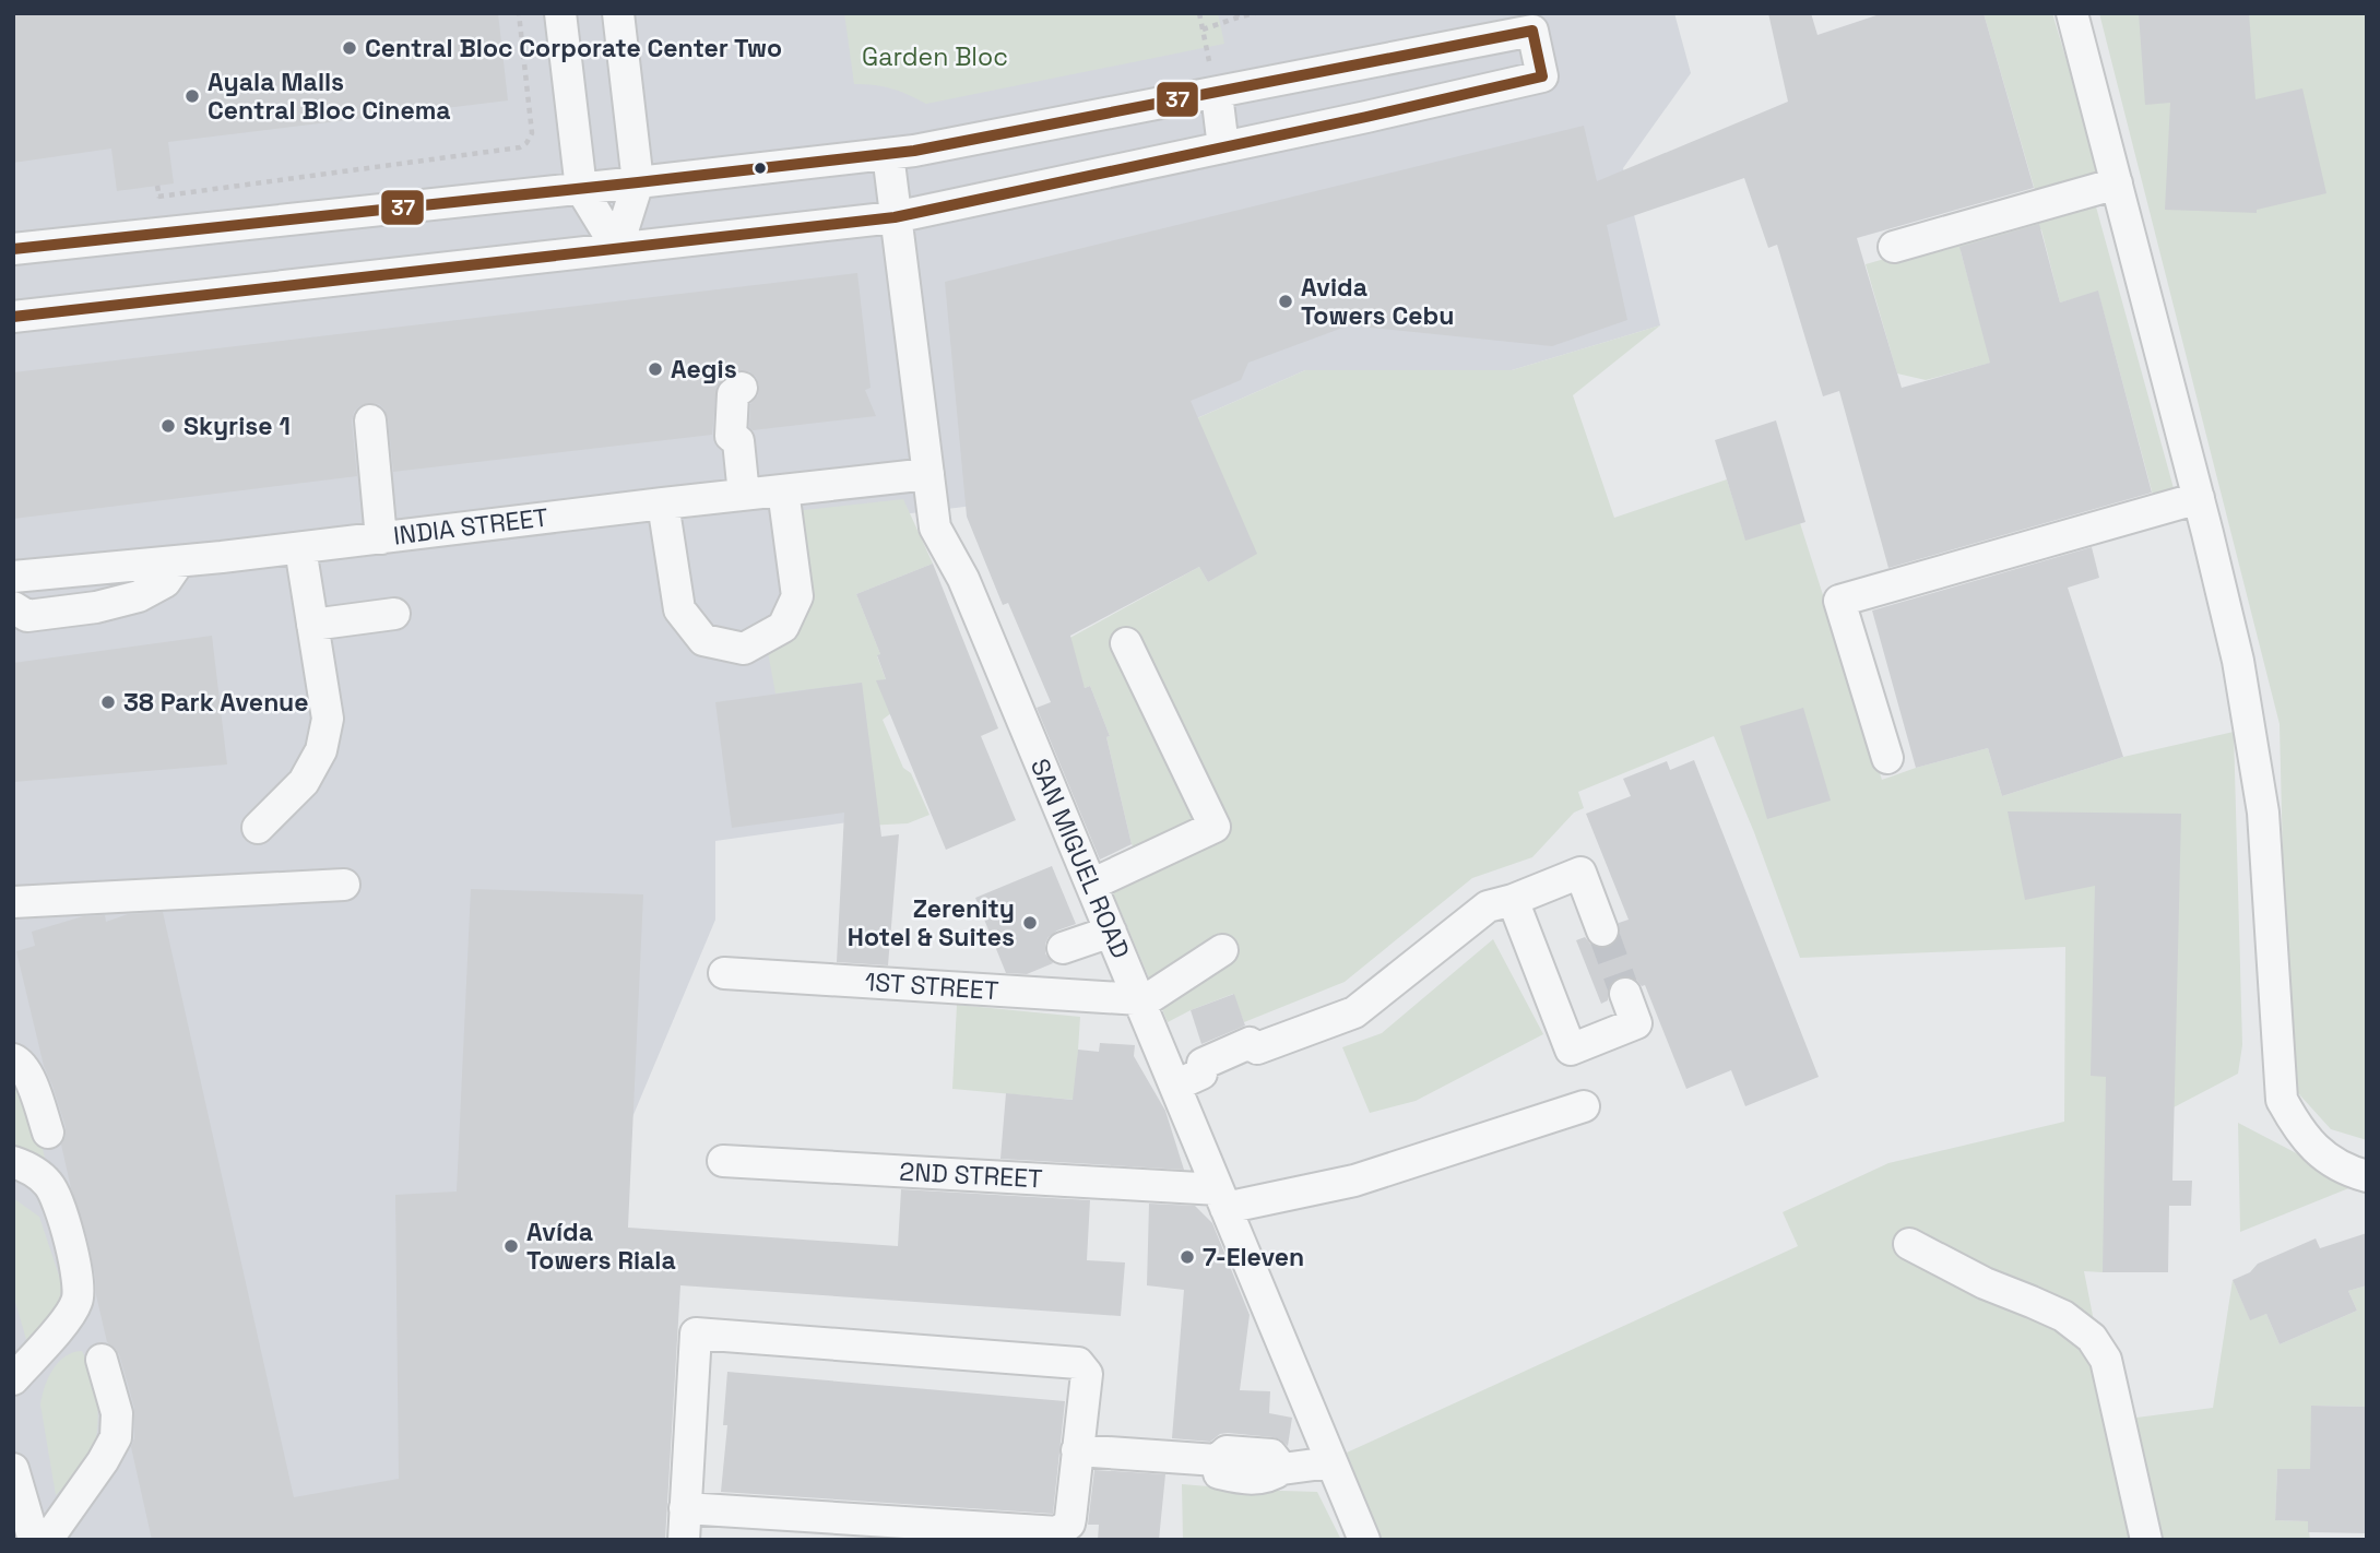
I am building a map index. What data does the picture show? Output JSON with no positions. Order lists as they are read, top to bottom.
{
  "streets": {
    "street": [
      "INDIA STREET",
      "SAN MIGUEL ROAD",
      "1ST STREET",
      "2ND STREET"
    ]
  },
  "crossings": [
    ["INDIA STREET", "SAN MIGUEL ROAD"],
    ["SAN MIGUEL ROAD", "1ST STREET"],
    ["SAN MIGUEL ROAD", "2ND STREET"]
  ],
  "parks": ["Garden Bloc"],
  "places": [
    "Central Bloc Corporate Center Two",
    "Ayala Malls Central Bloc Cinema",
    "Avida Towers Cebu",
    "Aegis",
    "Skyrise 1",
    "38 Park Avenue",
    "Zerenity Hotel & Suites",
    "Avída Towers Riala",
    "7-Eleven"
  ],
  "lines": ["transit line 37"]
}
